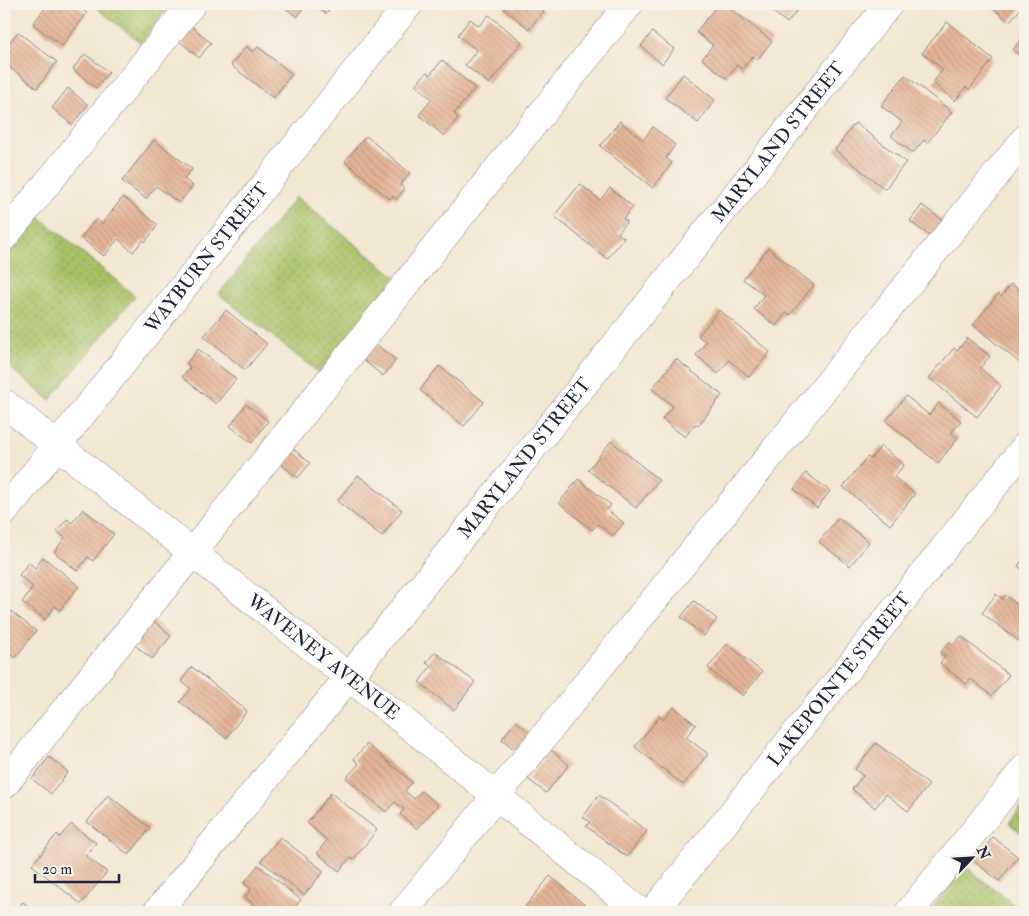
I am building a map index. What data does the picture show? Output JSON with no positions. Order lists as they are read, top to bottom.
{
  "streets": {
    "street": [
      "MARYLAND STREET",
      "WAYBURN STREET",
      "WAVENEY AVENUE",
      "LAKEPOINTE STREET"
    ]
  },
  "crossings": [
    ["MARYLAND STREET", "WAVENEY AVENUE"],
    ["WAYBURN STREET", "WAVENEY AVENUE"]
  ],
  "scale_bar": "20 m",
  "north": "top right"
}
